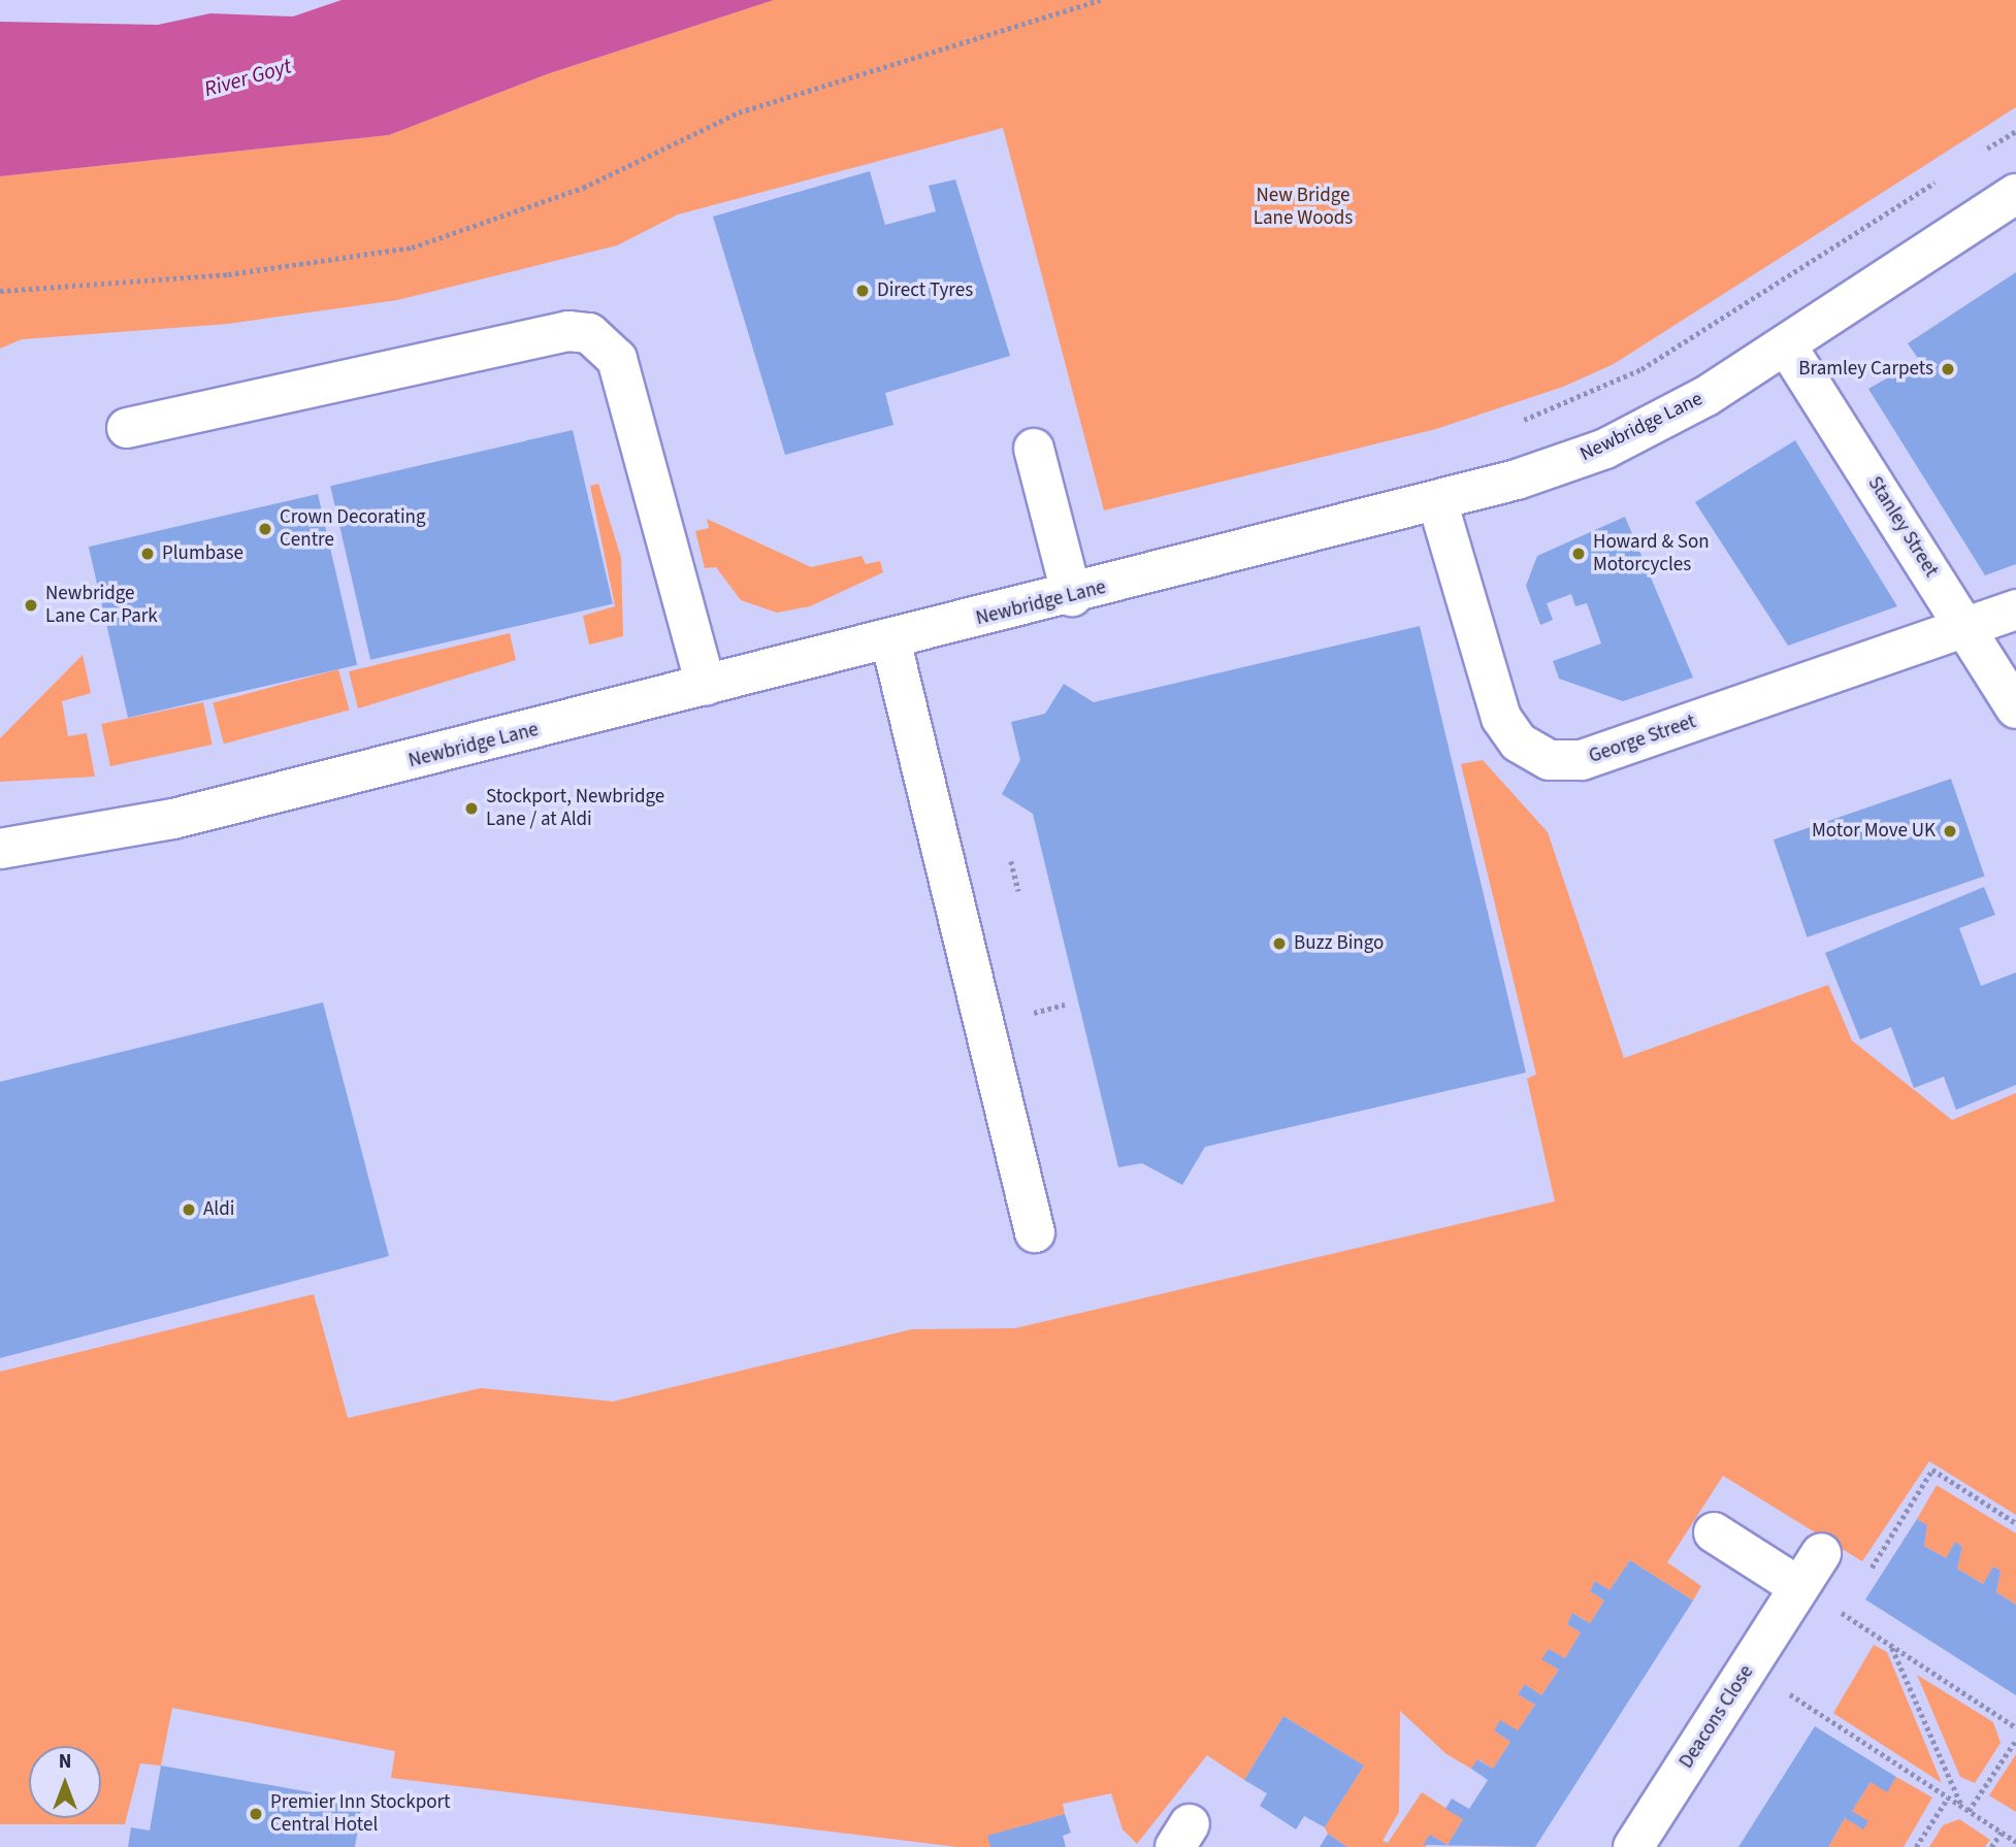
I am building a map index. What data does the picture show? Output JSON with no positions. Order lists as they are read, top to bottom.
{
  "streets": {
    "street": [
      "Newbridge Lane",
      "Stanley Street",
      "George Street",
      "Deacons Close"
    ]
  },
  "crossings": [
    ["Newbridge Lane", "Stanley Street"],
    ["Newbridge Lane", "George Street"],
    ["Stanley Street", "George Street"]
  ],
  "water": ["River Goyt"],
  "parks": ["New Bridge Lane Woods"],
  "places": [
    "Direct Tyres",
    "Bramley Carpets",
    "Crown Decorating Centre",
    "Plumbase",
    "Howard & Son Motorcycles",
    "Newbridge Lane Car Park",
    "Stockport, Newbridge Lane / at Aldi",
    "Motor Move UK",
    "Buzz Bingo",
    "Aldi",
    "Premier Inn Stockport Central Hotel"
  ],
  "north": "top"
}
